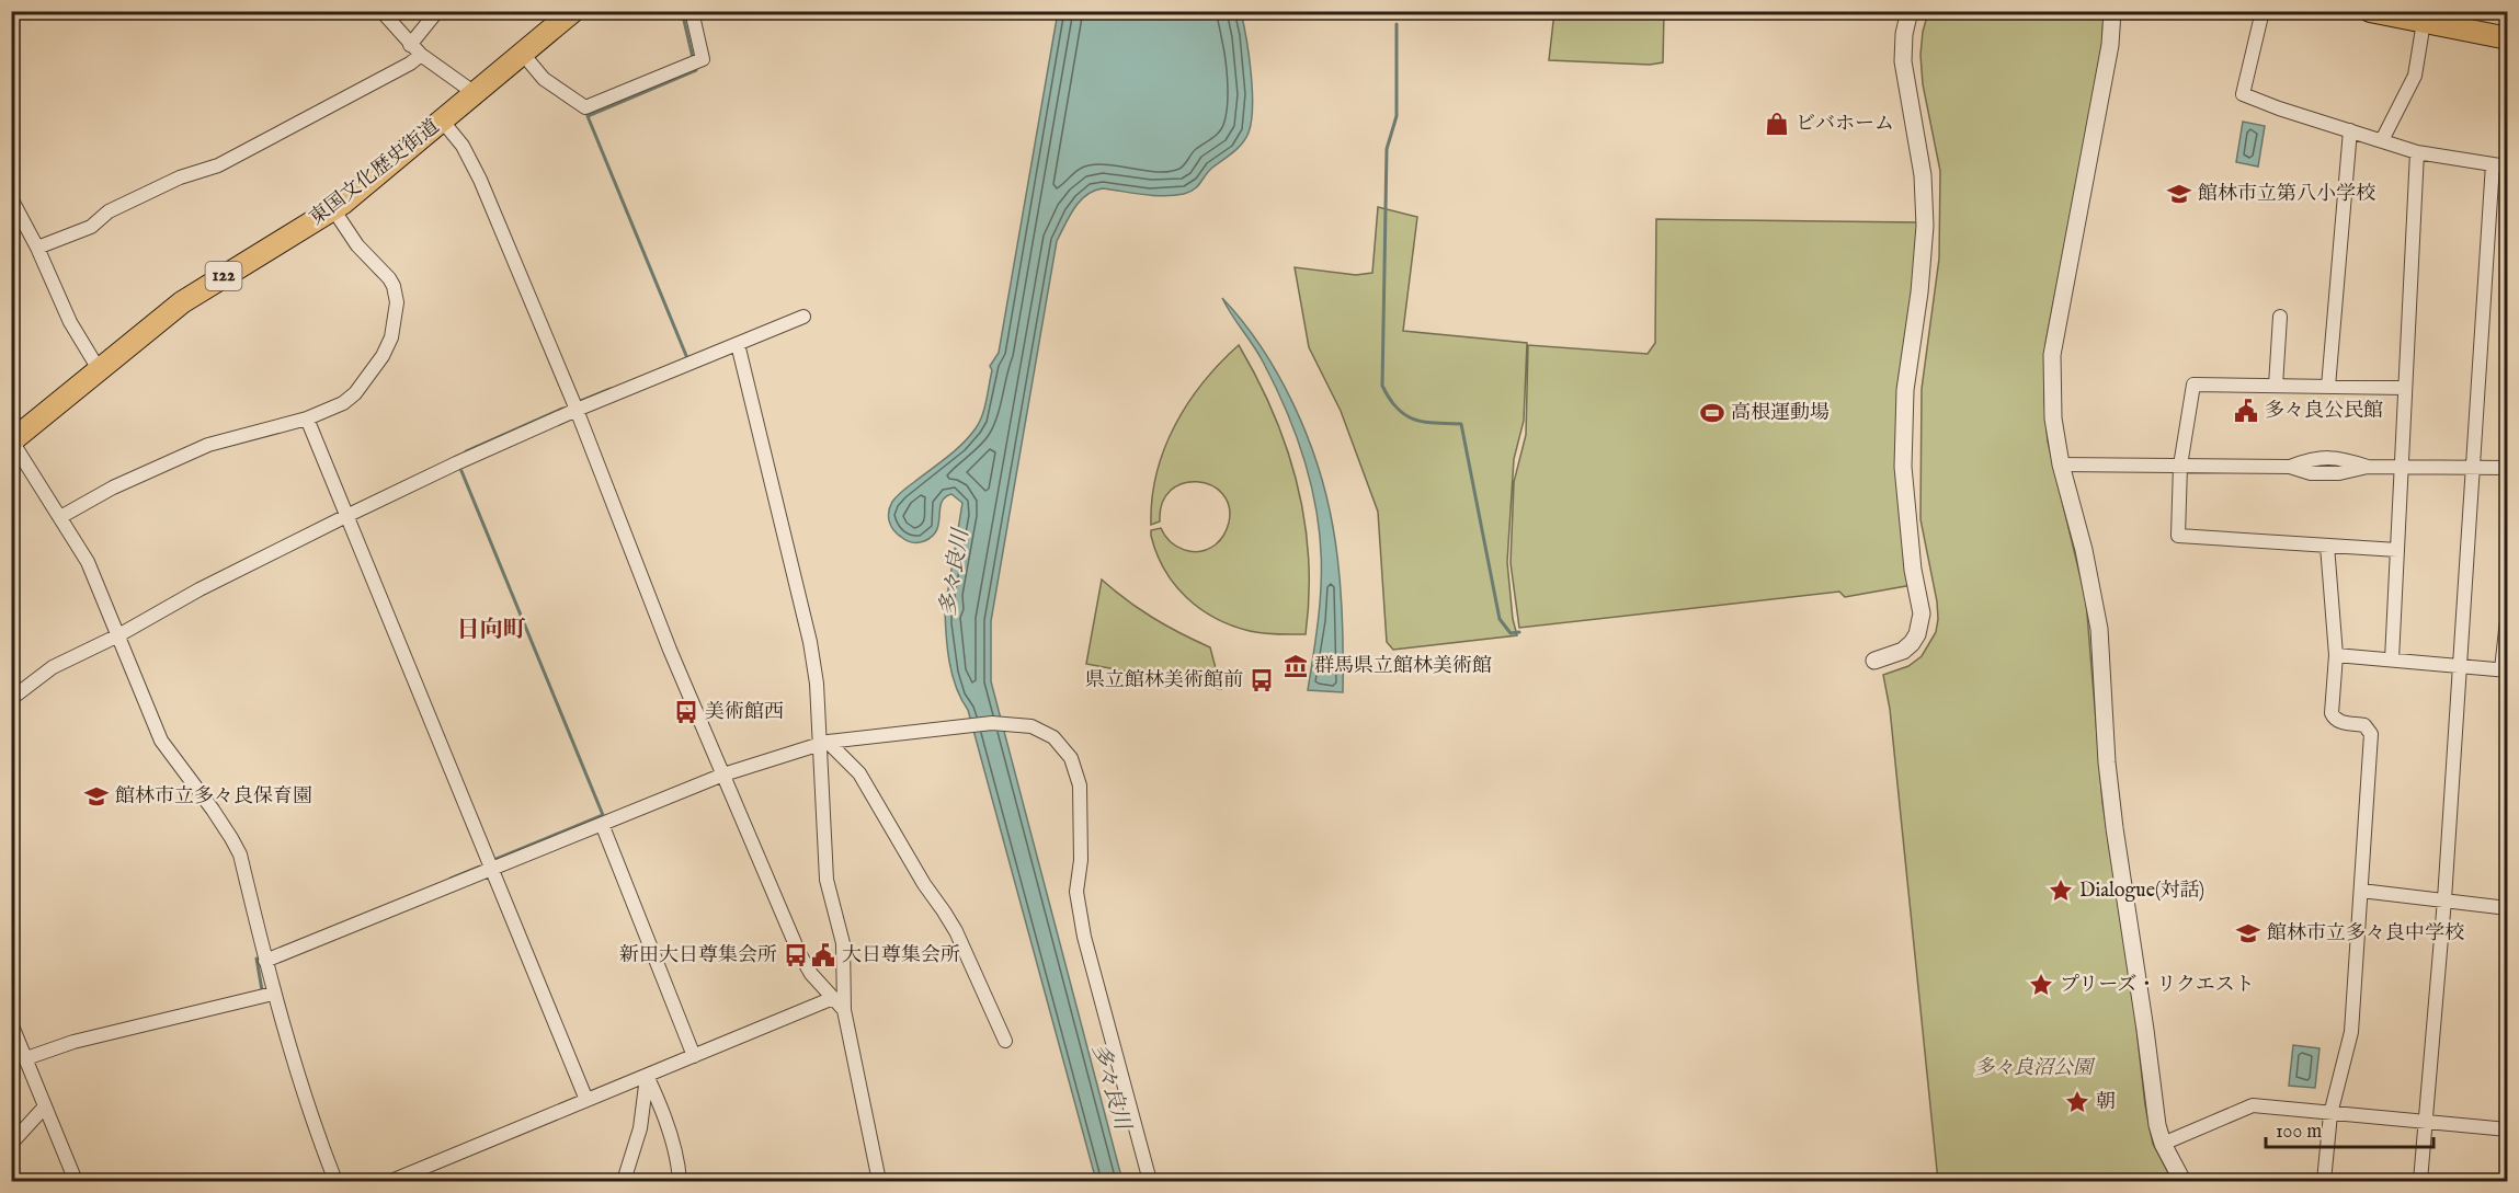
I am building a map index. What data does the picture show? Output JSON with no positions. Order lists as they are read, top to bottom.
{
  "streets": {
    "highway": ["東国文化歴史街道", "122"]
  },
  "districts": ["日向町"],
  "water": ["多々良川"],
  "parks": ["多々良沼公園"],
  "places": {
    "shop": ["ビバホーム"],
    "school or university": ["館林市立第八小学校", "館林市立多々良保育園", "館林市立多々良中学校"],
    "public building": ["多々良公民館", "大日尊集会所"],
    "sports": ["高根運動場"],
    "museum": ["群馬県立館林美術館"],
    "bus stop": ["県立館林美術館前", "美術館西", "新田大日尊集会所"],
    "place": ["Dialogue(対話)", "プリーズ・リクエスト", "朝"]
  },
  "scale_bar": "100 m"
}
